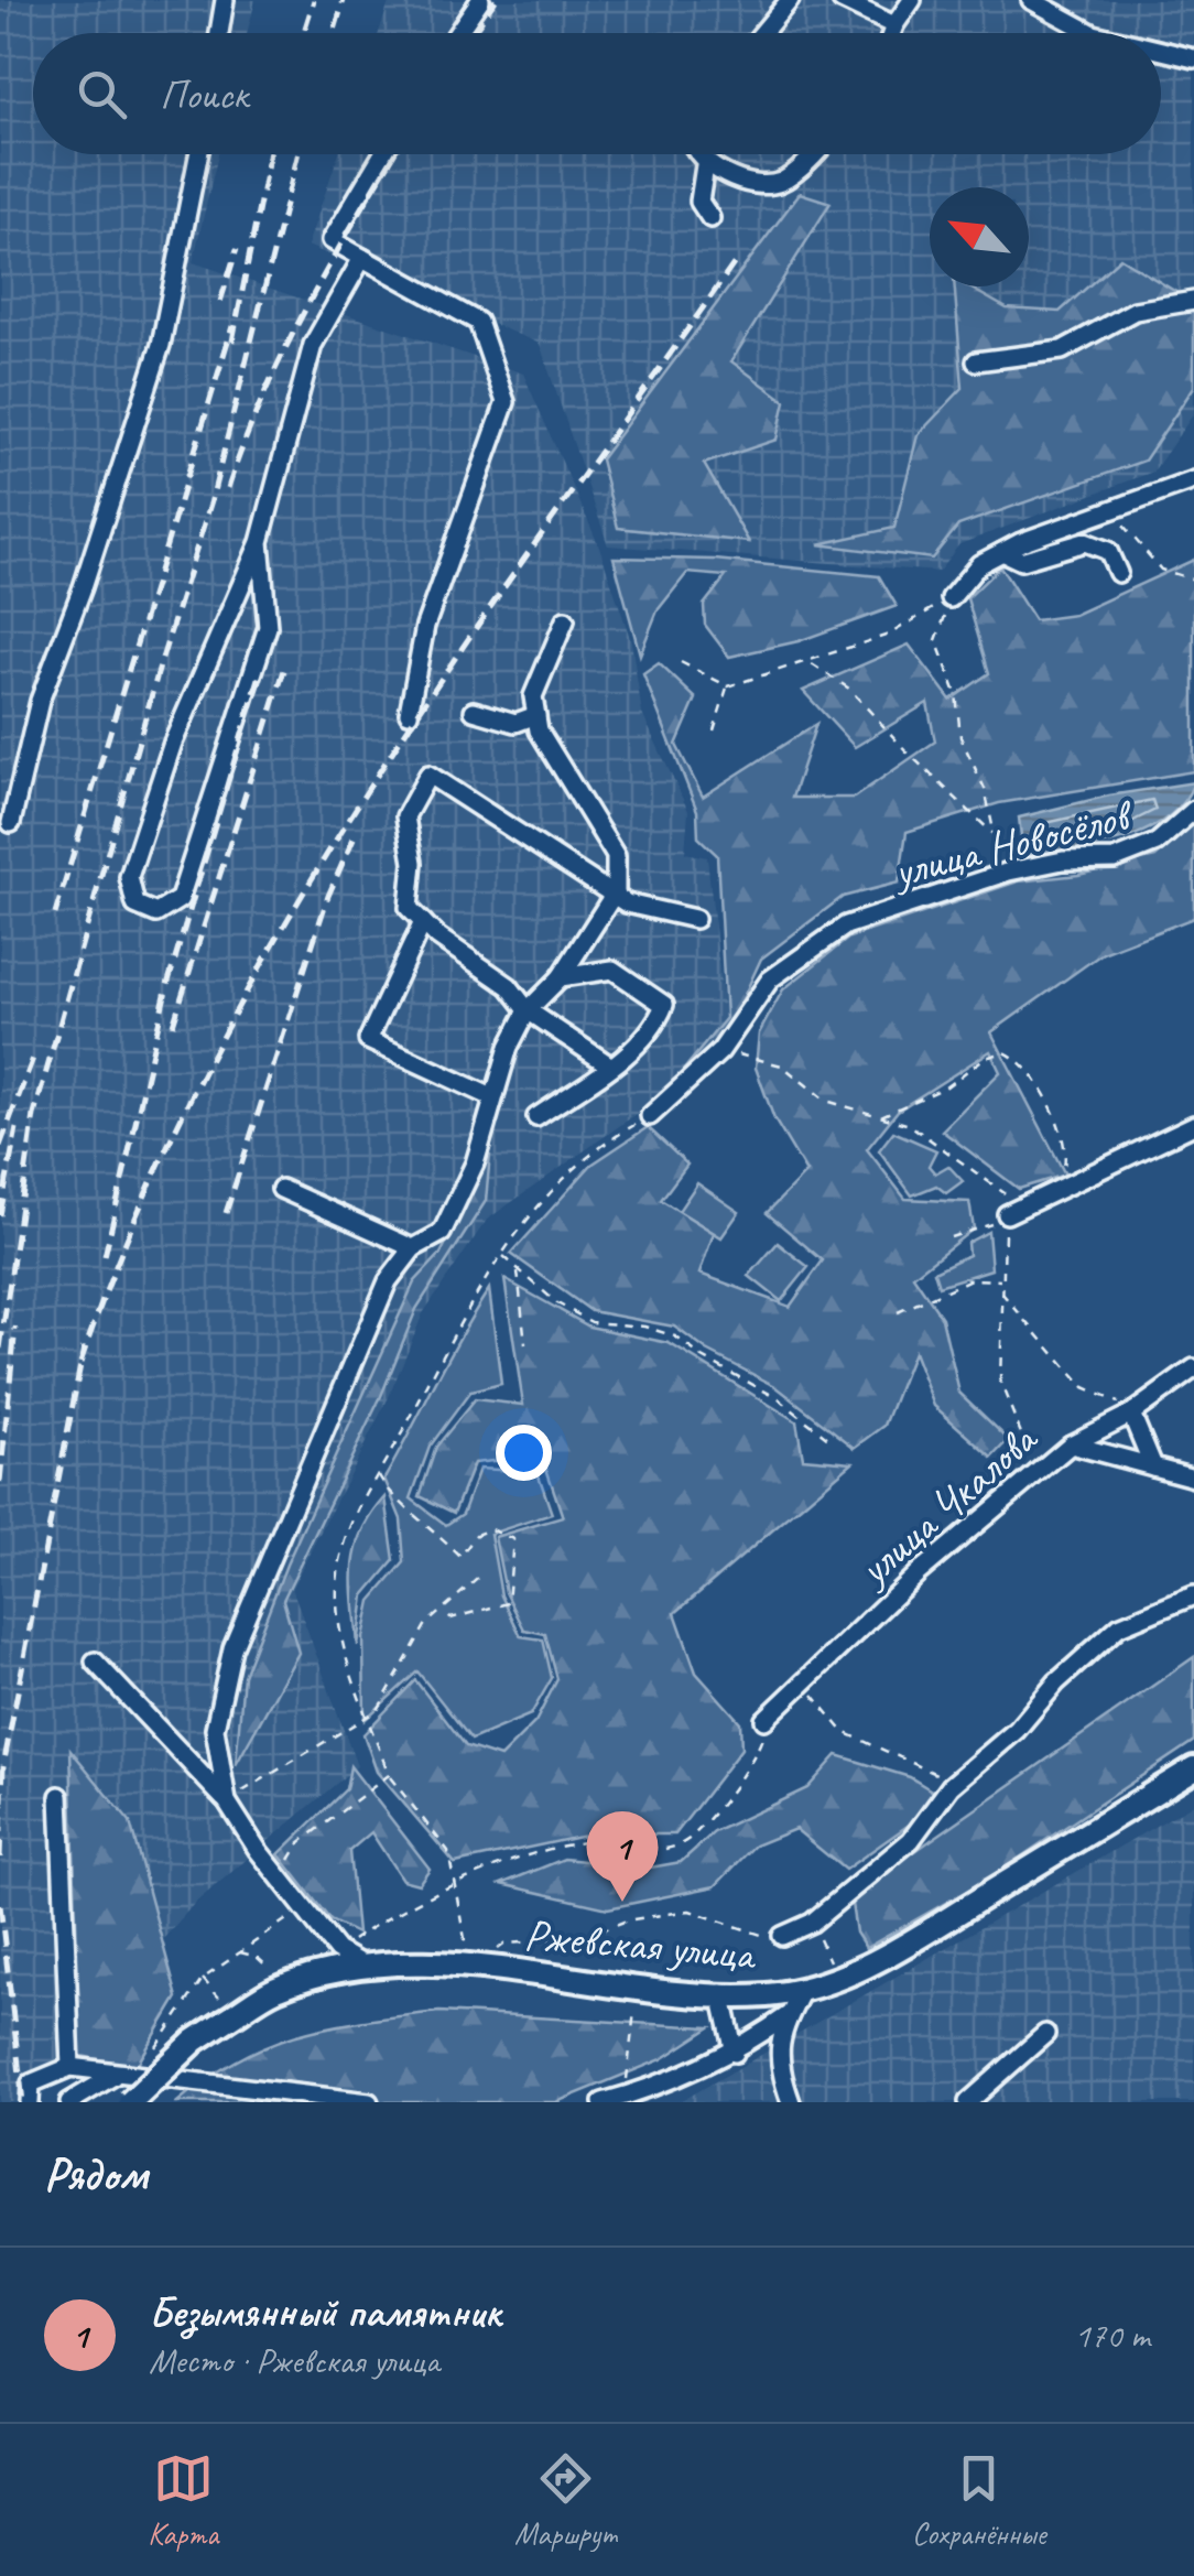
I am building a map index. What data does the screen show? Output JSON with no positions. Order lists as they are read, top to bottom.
{
  "streets": {
    "main road": ["Ржевская улица"],
    "street": ["улица Новосёлов", "улица Чкалова"]
  },
  "north": "top left",
  "page": {
    "search": "Поиск",
    "pins": "1",
    "heading": "Рядом",
    "list": [
      {
        "mark": "1",
        "name": "Безымянный памятник",
        "note": "Место · Ржевская улица",
        "value": "170 m"
      }
    ],
    "nav": ["Карта", "Маршрут", "Сохранённые"]
  }
}
